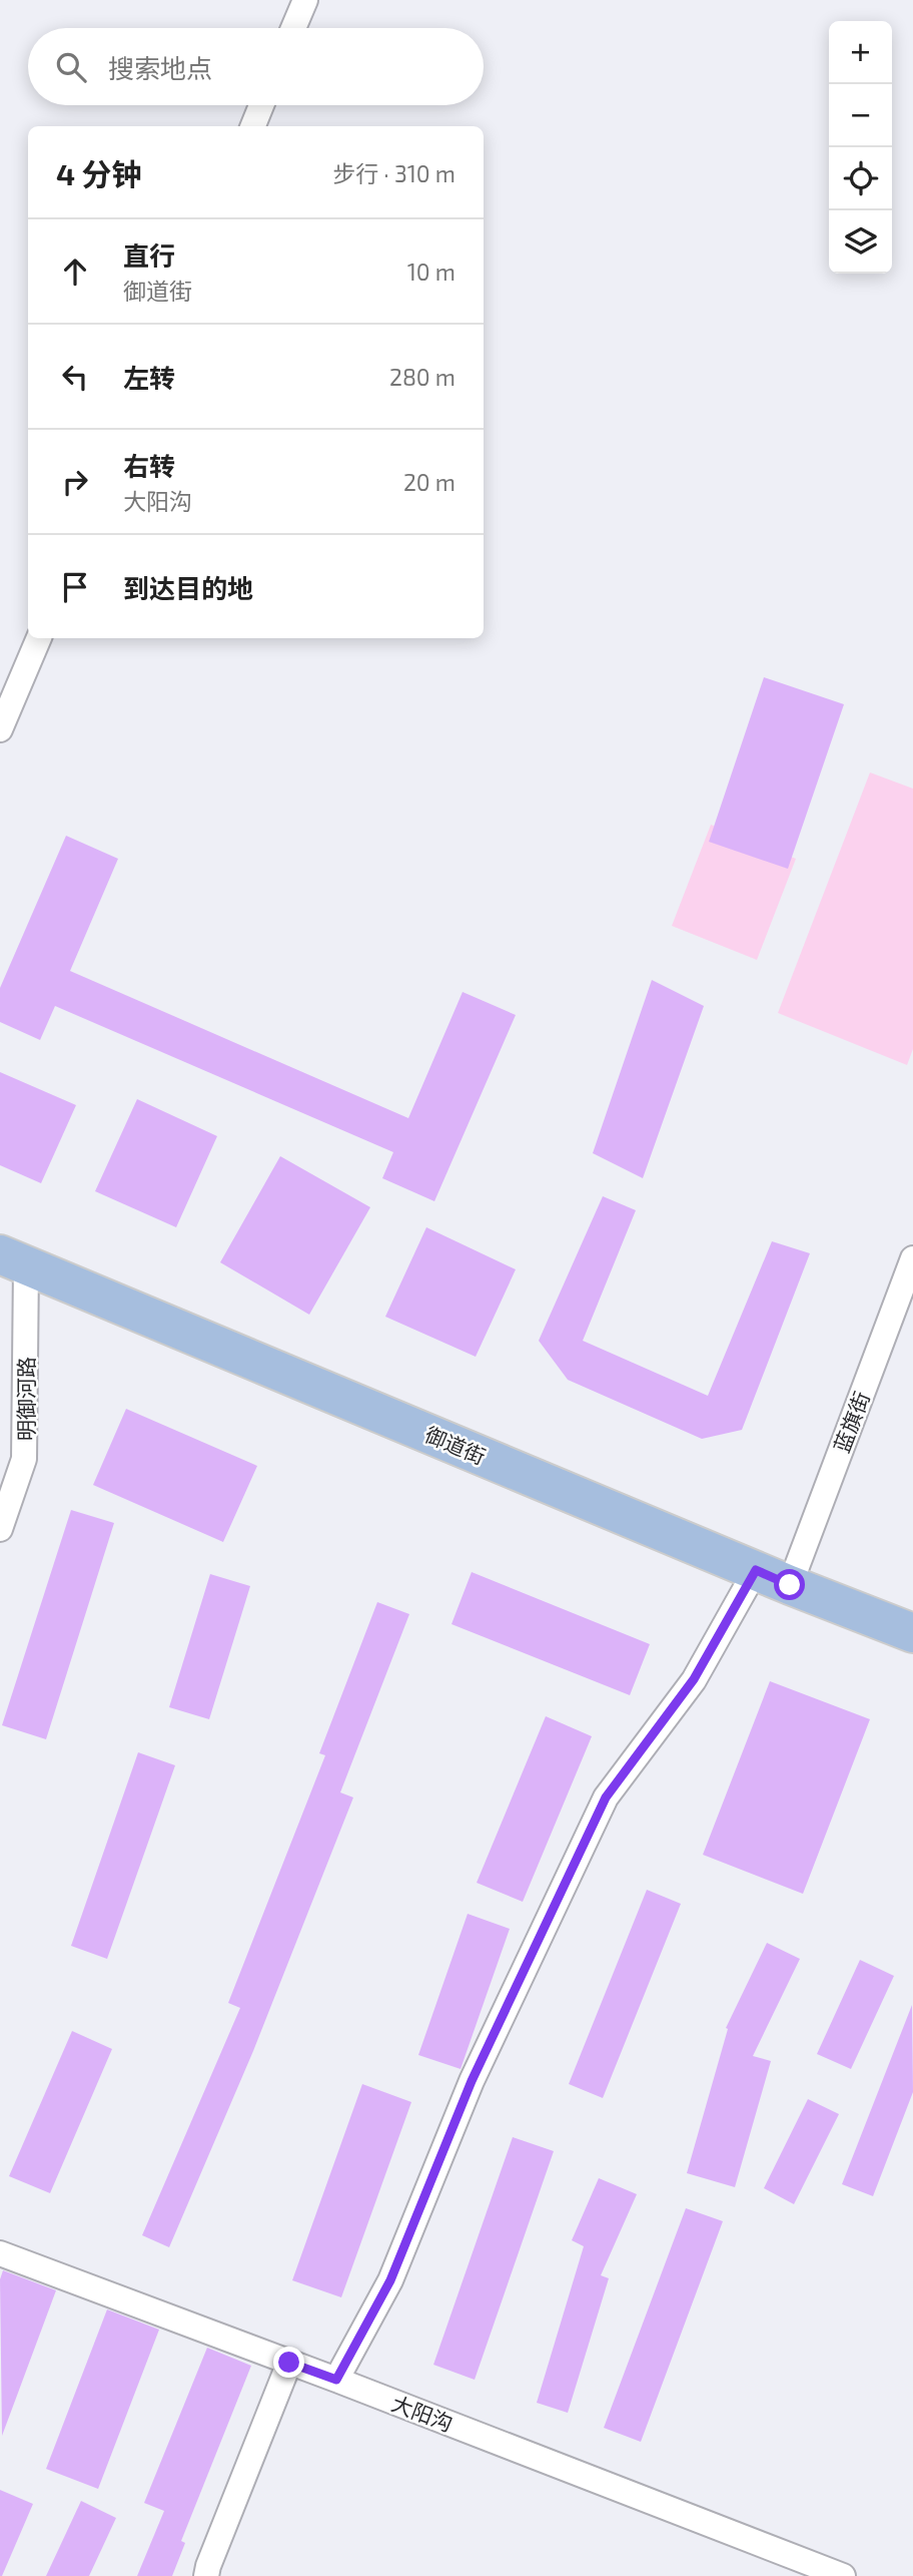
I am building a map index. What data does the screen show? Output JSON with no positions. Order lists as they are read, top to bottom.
{
  "streets": {
    "main road": ["御道街"],
    "street": ["明御河路", "蓝旗街", "大阳沟"]
  },
  "crossings": [
    ["明御河路", "御道街"],
    ["蓝旗街", "御道街"]
  ],
  "page": {
    "map_buttons": ["+", "−"],
    "search": "搜索地点",
    "heading": ["4 分钟", "步行 · 310 m"],
    "list": [
      ["直行", "御道街", "10 m"],
      ["左转", "280 m"],
      ["右转", "大阳沟", "20 m"],
      "到达目的地"
    ]
  }
}
